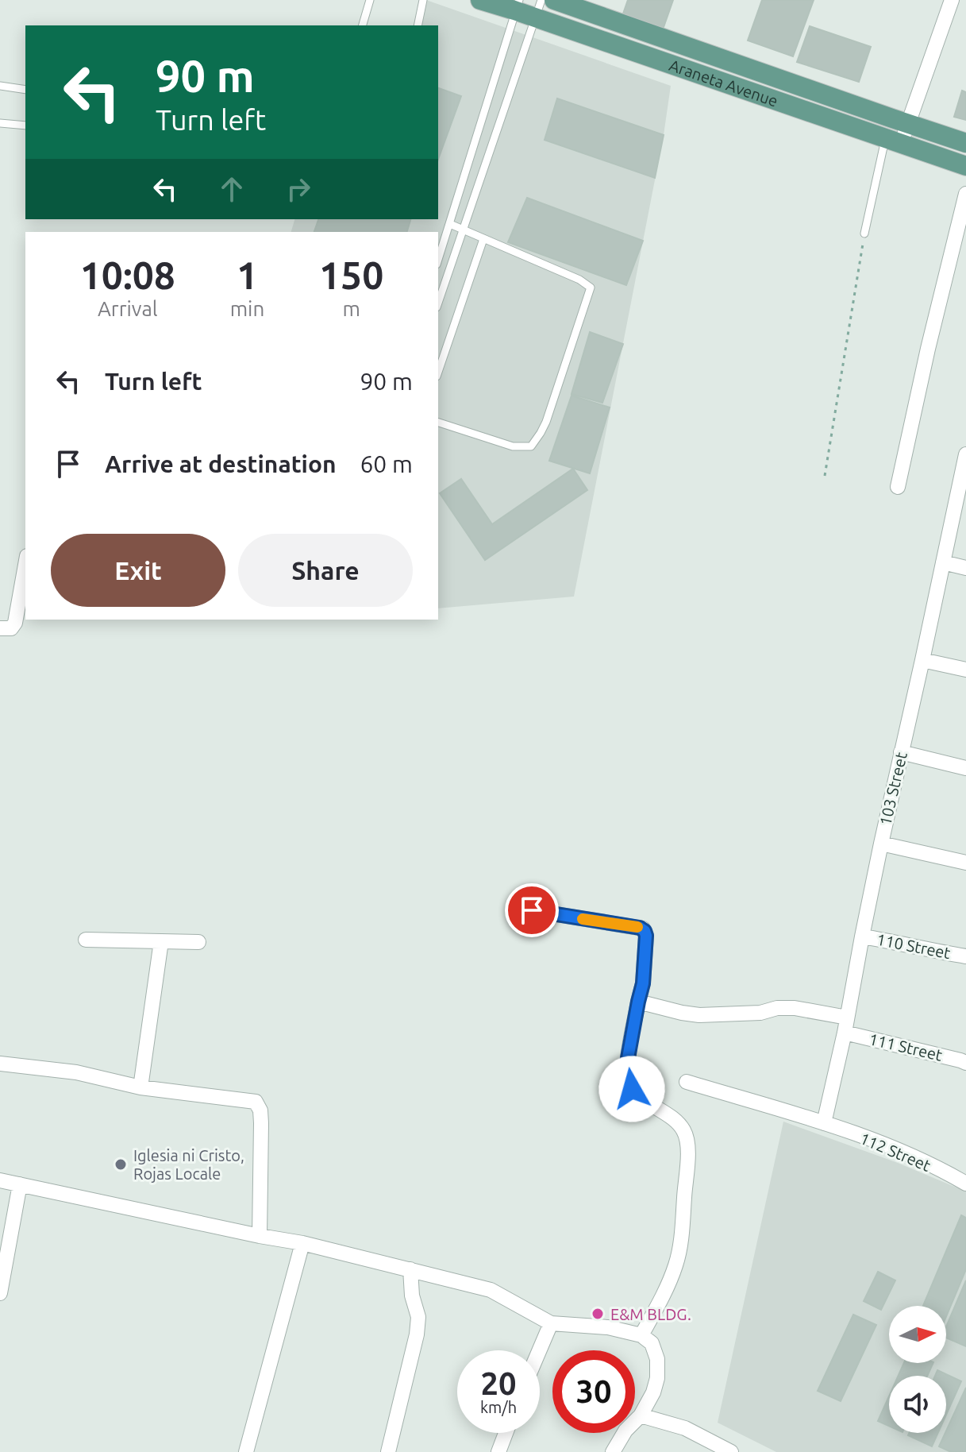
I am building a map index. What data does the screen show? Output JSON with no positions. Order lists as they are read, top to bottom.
{
  "streets": {
    "main road": ["Araneta Avenue"],
    "street": [
      "103 Street",
      "110 Street",
      "111 Street",
      "112 Street"
    ]
  },
  "crossings": [
    ["103 Street", "110 Street"],
    ["103 Street", "111 Street"],
    ["103 Street", "112 Street"]
  ],
  "places": ["Iglesia ni Cristo, Rojas Locale", "E&M BLDG."],
  "north": "right",
  "page": {
    "turn": ["90 m", "Turn left"],
    "eta": [
      "10:08",
      "Arrival",
      "1",
      "min",
      "150",
      "m"
    ],
    "list": [
      {
        "name": "Turn left",
        "value": "90 m"
      },
      {
        "name": "Arrive at destination",
        "value": "60 m"
      }
    ],
    "buttons": ["Exit", "Share"],
    "speed": "20 km/h",
    "limit": "30"
  }
}
